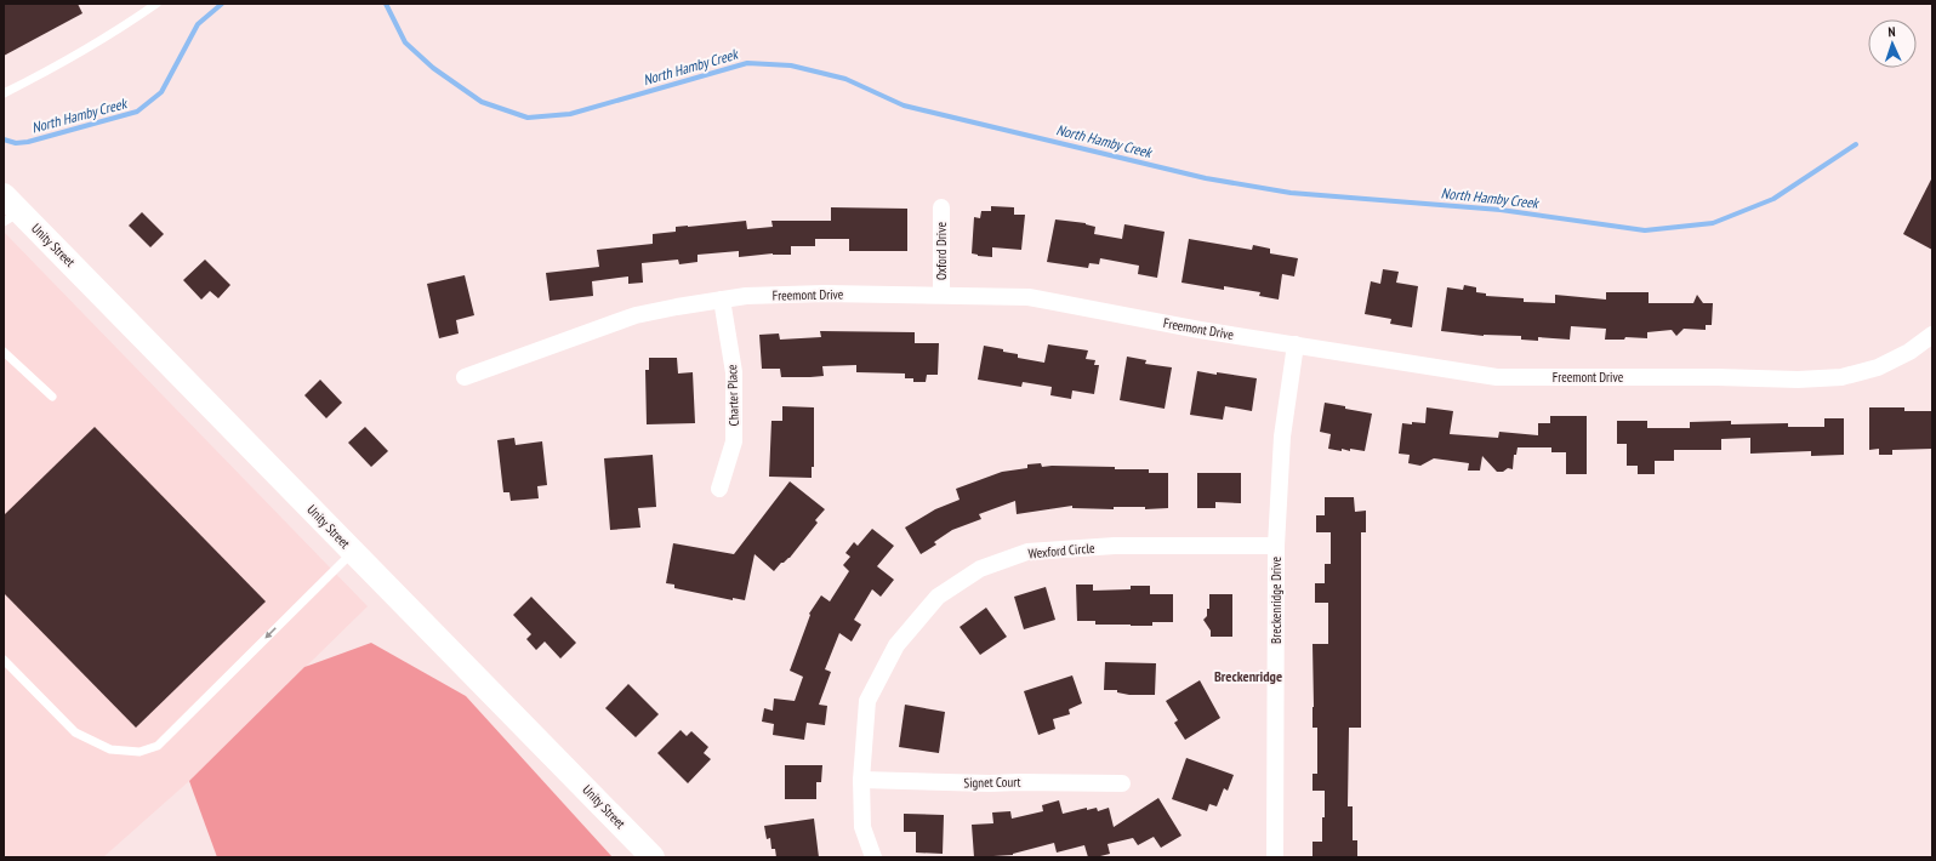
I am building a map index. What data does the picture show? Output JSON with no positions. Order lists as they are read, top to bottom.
{
  "streets": {
    "street": [
      "Unity Street",
      "Oxford Drive",
      "Freemont Drive",
      "Charter Place",
      "Wexford Circle",
      "Breckenridge Drive",
      "Signet Court"
    ]
  },
  "crossings": [
    ["Oxford Drive", "Freemont Drive"],
    ["Freemont Drive", "Charter Place"],
    ["Freemont Drive", "Breckenridge Drive"],
    ["Wexford Circle", "Breckenridge Drive"],
    ["Wexford Circle", "Signet Court"]
  ],
  "districts": ["Breckenridge"],
  "water": ["North Hamby Creek"],
  "north": "top"
}
